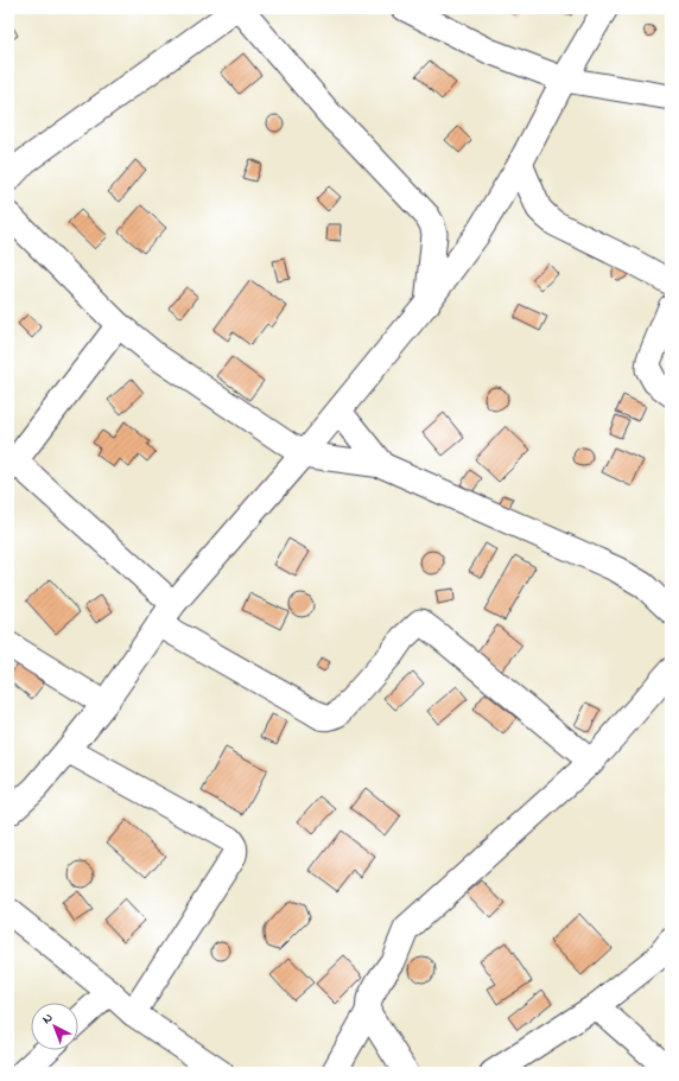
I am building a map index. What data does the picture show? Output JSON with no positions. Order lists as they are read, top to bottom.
{
  "north": "top left"
}
